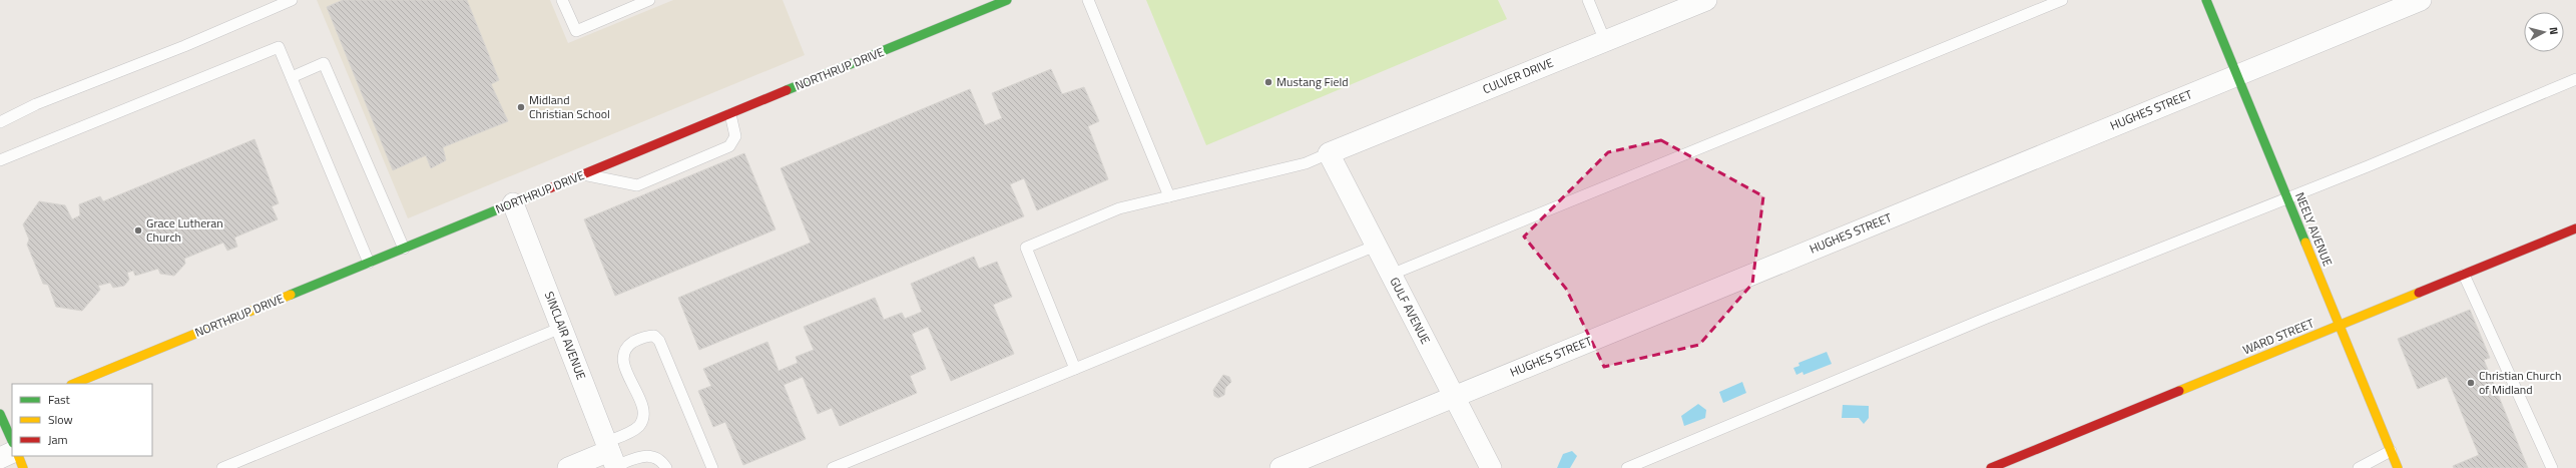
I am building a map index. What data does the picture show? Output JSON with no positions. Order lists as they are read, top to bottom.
{
  "streets": {
    "street": [
      "NORTHRUP DRIVE",
      "CULVER DRIVE",
      "HUGHES STREET",
      "NEELY AVENUE",
      "GULF AVENUE",
      "SINCLAIR AVENUE",
      "WARD STREET"
    ]
  },
  "crossings": [
    ["NORTHRUP DRIVE", "SINCLAIR AVENUE"],
    ["CULVER DRIVE", "GULF AVENUE"],
    ["HUGHES STREET", "NEELY AVENUE"],
    ["HUGHES STREET", "GULF AVENUE"],
    ["NEELY AVENUE", "WARD STREET"]
  ],
  "places": [
    "Mustang Field",
    "Midland Christian School",
    "Grace Lutheran Church",
    "Christian Church of Midland"
  ],
  "legend": ["Fast", "Slow", "Jam"],
  "north": "right"
}
